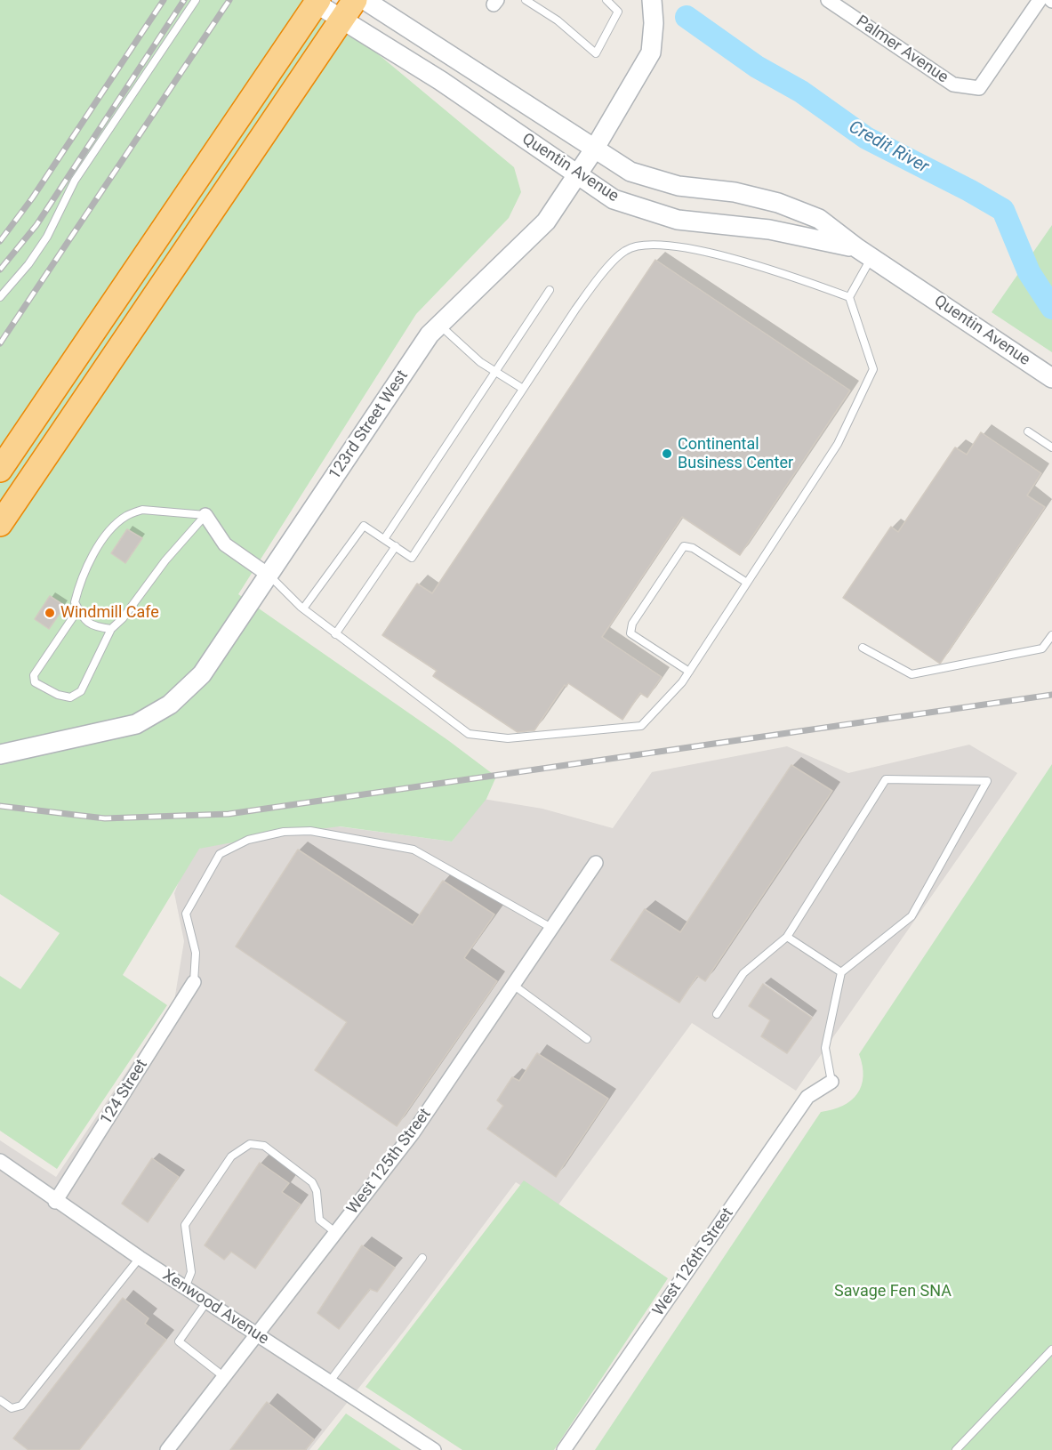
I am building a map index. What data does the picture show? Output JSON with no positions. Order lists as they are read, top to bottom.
{
  "streets": {
    "street": [
      "Palmer Avenue",
      "Quentin Avenue",
      "123rd Street West",
      "124 Street",
      "West 125th Street",
      "West 126th Street",
      "Xenwood Avenue"
    ]
  },
  "crossings": [
    ["Quentin Avenue", "123rd Street West"],
    ["124 Street", "Xenwood Avenue"],
    ["West 125th Street", "Xenwood Avenue"]
  ],
  "water": ["Credit River"],
  "parks": ["Savage Fen SNA"],
  "places": ["Continental Business Center", "Windmill Cafe"]
}
